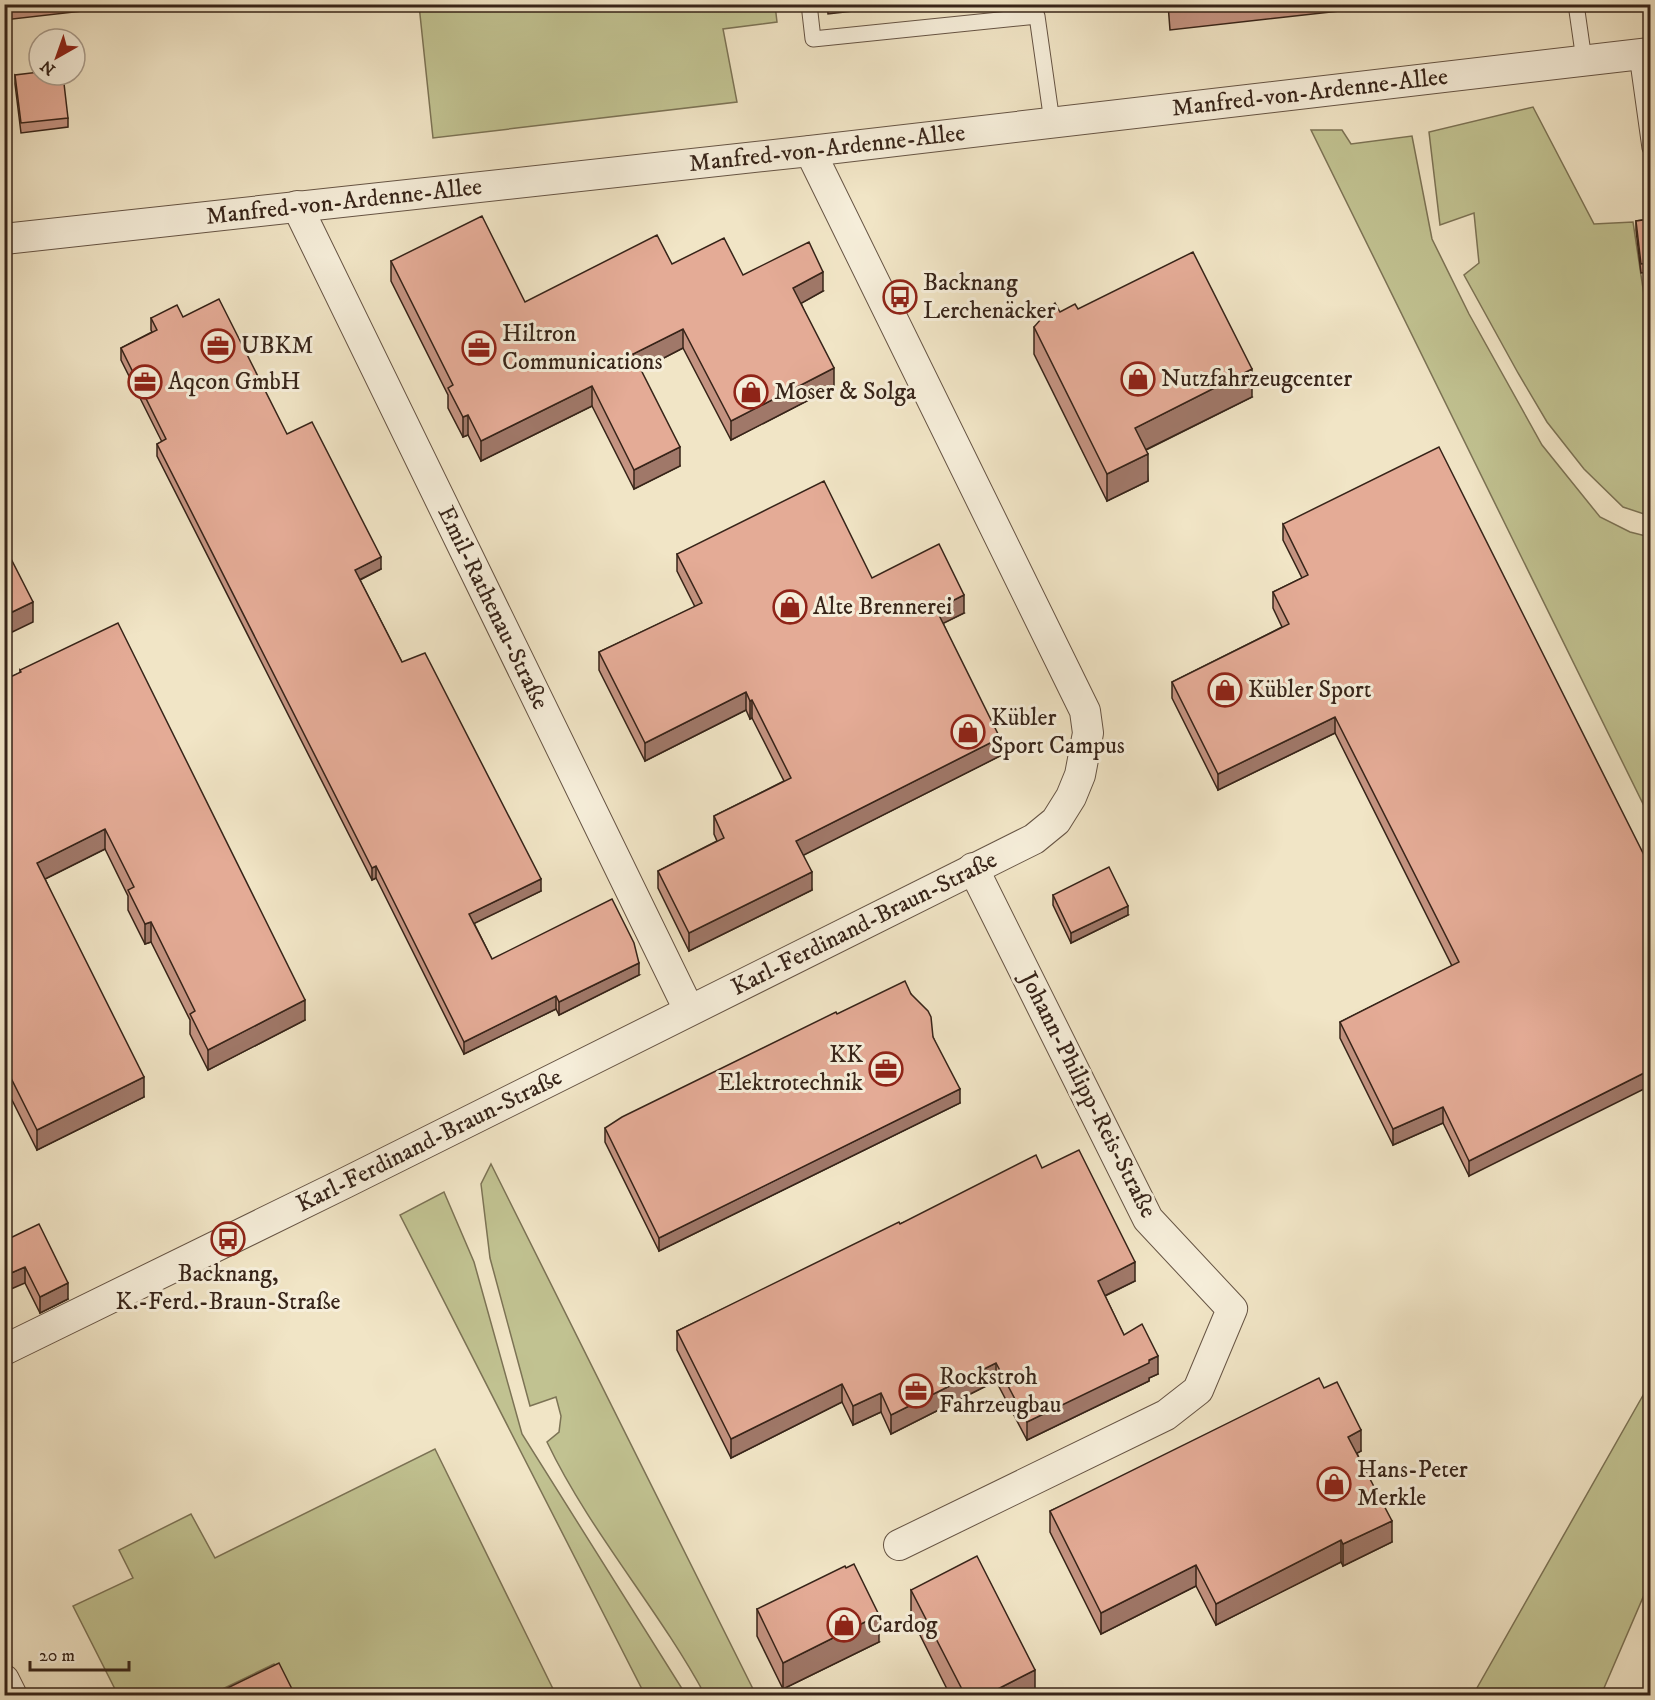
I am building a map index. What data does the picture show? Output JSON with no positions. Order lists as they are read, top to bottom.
{
  "streets": {
    "street": [
      "Manfred-von-Ardenne-Allee",
      "Emil-Rathenau-Straße",
      "Karl-Ferdinand-Braun-Straße",
      "Johann-Philipp-Reis-Straße"
    ]
  },
  "crossings": [
    ["Manfred-von-Ardenne-Allee", "Emil-Rathenau-Straße"],
    ["Manfred-von-Ardenne-Allee", "Karl-Ferdinand-Braun-Straße"],
    ["Emil-Rathenau-Straße", "Karl-Ferdinand-Braun-Straße"],
    ["Karl-Ferdinand-Braun-Straße", "Johann-Philipp-Reis-Straße"]
  ],
  "places": {
    "bus stop": ["Backnang Lerchenäcker", "Backnang, K.-Ferd.-Braun-Straße"],
    "office": [
      "UBKM",
      "Hiltron Communications",
      "Aqcon GmbH",
      "KK Elektrotechnik",
      "Rockstroh Fahrzeugbau"
    ],
    "shop": [
      "Nutzfahrzeugcenter",
      "Moser & Solga",
      "Alte Brennerei",
      "Kübler Sport",
      "Kübler Sport Campus",
      "Hans-Peter Merkle",
      "Cardog"
    ]
  },
  "scale_bar": "20 m",
  "north": "bottom left"
}
